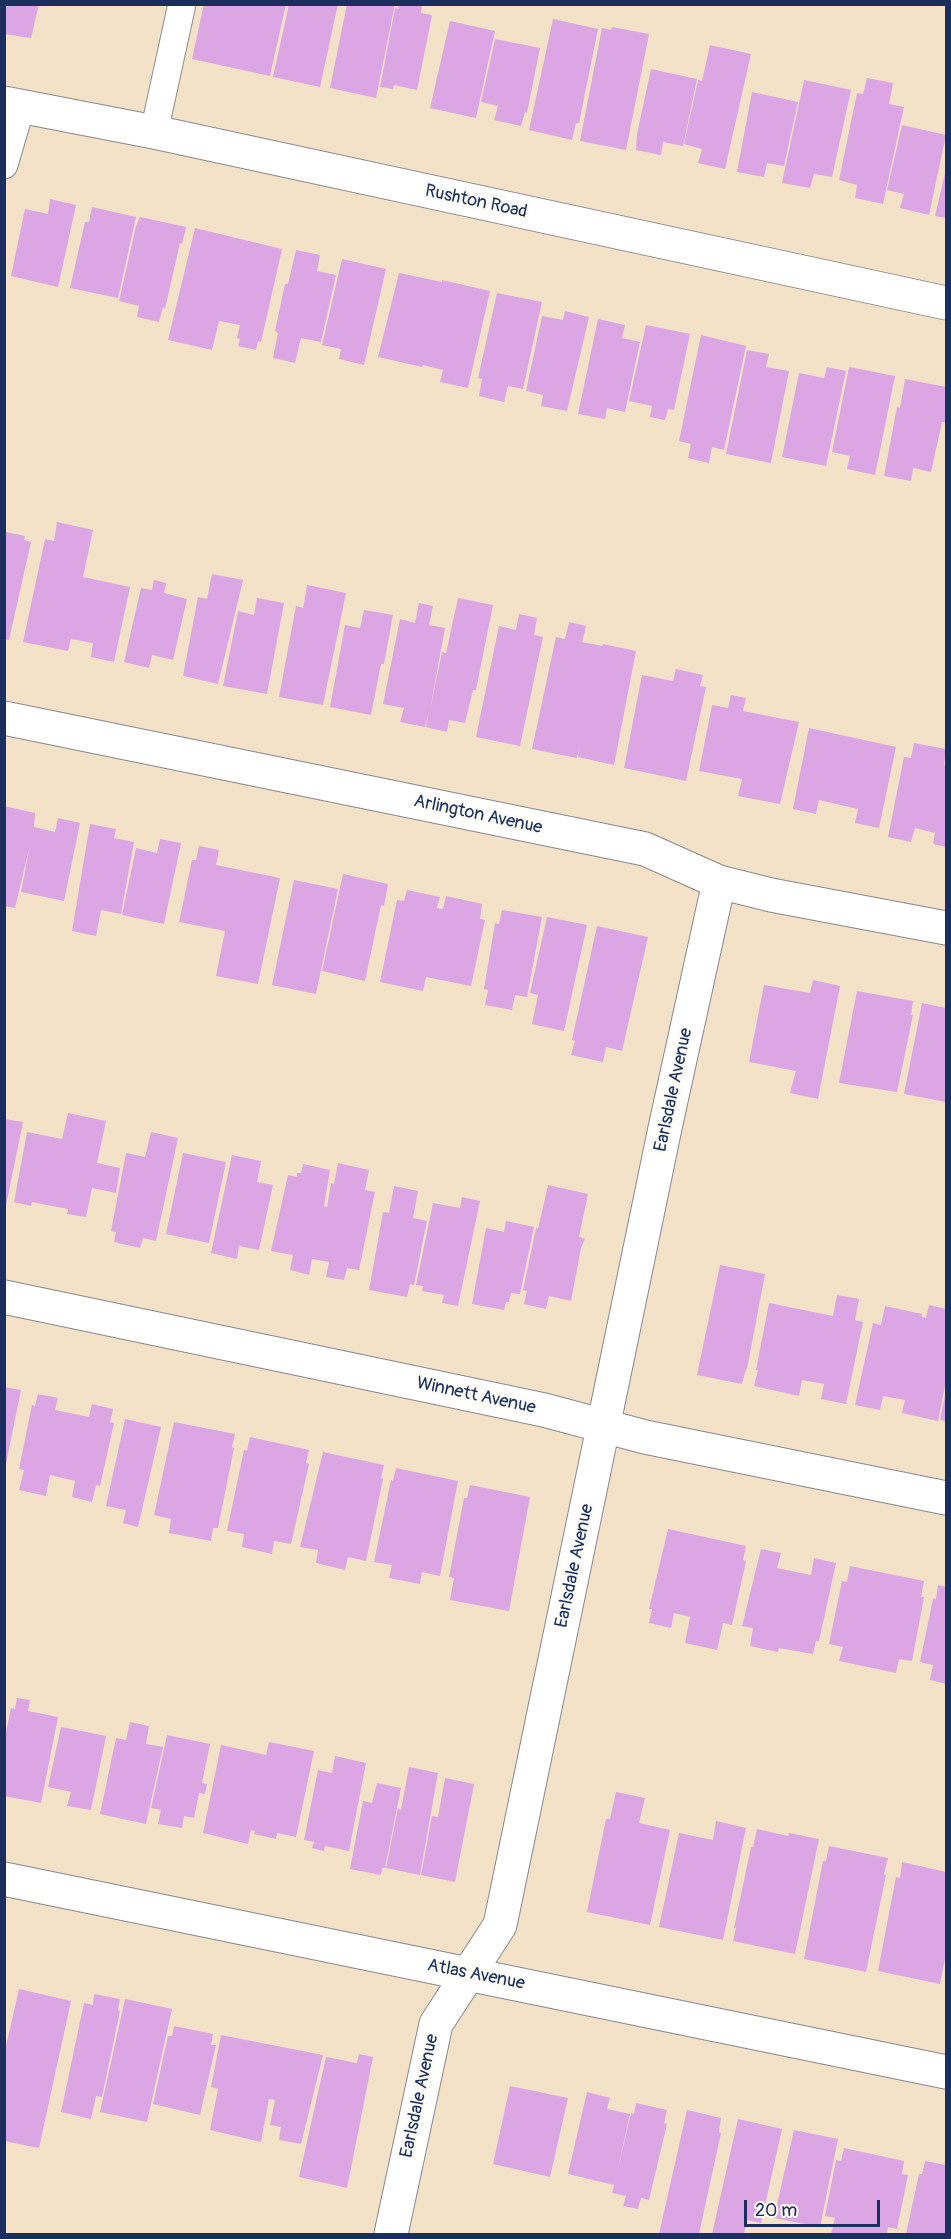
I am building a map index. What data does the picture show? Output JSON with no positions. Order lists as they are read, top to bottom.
{
  "streets": {
    "street": [
      "Rushton Road",
      "Arlington Avenue",
      "Earlsdale Avenue",
      "Winnett Avenue",
      "Atlas Avenue"
    ]
  },
  "crossings": [
    ["Arlington Avenue", "Earlsdale Avenue"],
    ["Earlsdale Avenue", "Winnett Avenue"],
    ["Earlsdale Avenue", "Atlas Avenue"]
  ],
  "scale_bar": "20 m"
}
